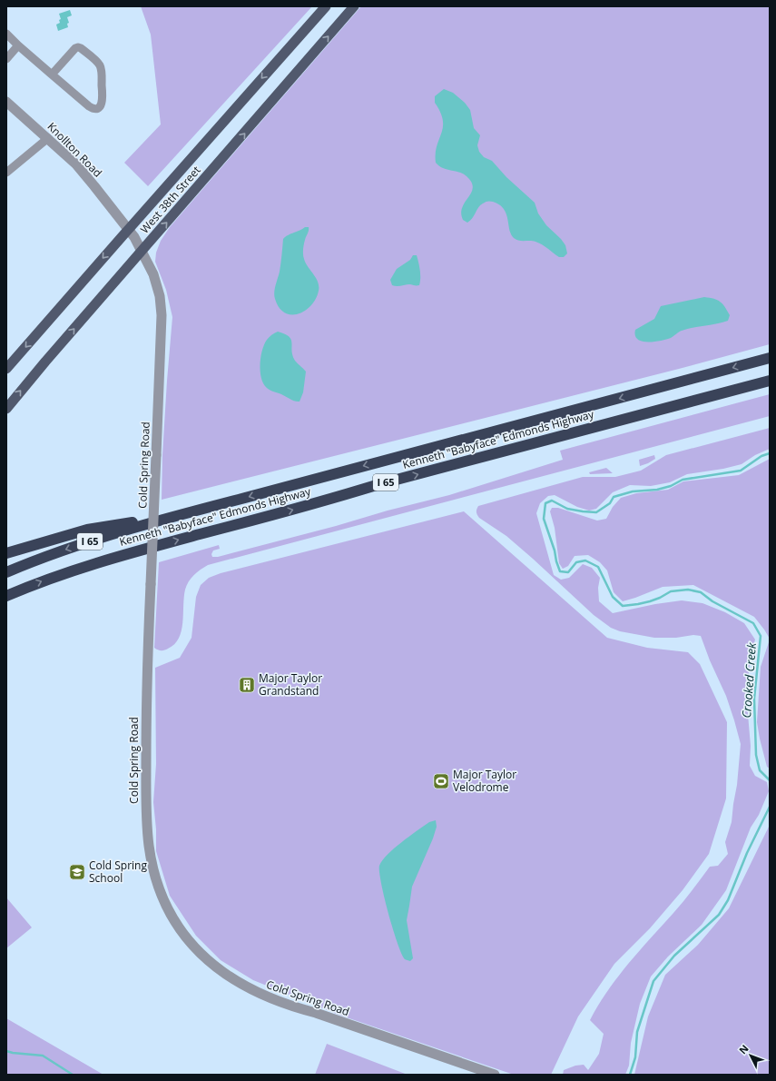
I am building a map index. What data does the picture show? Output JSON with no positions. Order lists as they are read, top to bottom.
{
  "streets": {
    "highway": ["Kenneth \"Babyface\" Edmonds Highway", "I 65"],
    "main road": ["West 38th Street"],
    "street": ["Knollton Road", "Cold Spring Road"]
  },
  "crossings": [
    ["Knollton Road", "West 38th Street"],
    ["Knollton Road", "Cold Spring Road"],
    ["West 38th Street", "Cold Spring Road"]
  ],
  "water": ["Crooked Creek"],
  "places": {
    "building": ["Major Taylor Grandstand"],
    "sports": ["Major Taylor Velodrome"],
    "school or university": ["Cold Spring School"]
  },
  "north": "top left"
}
